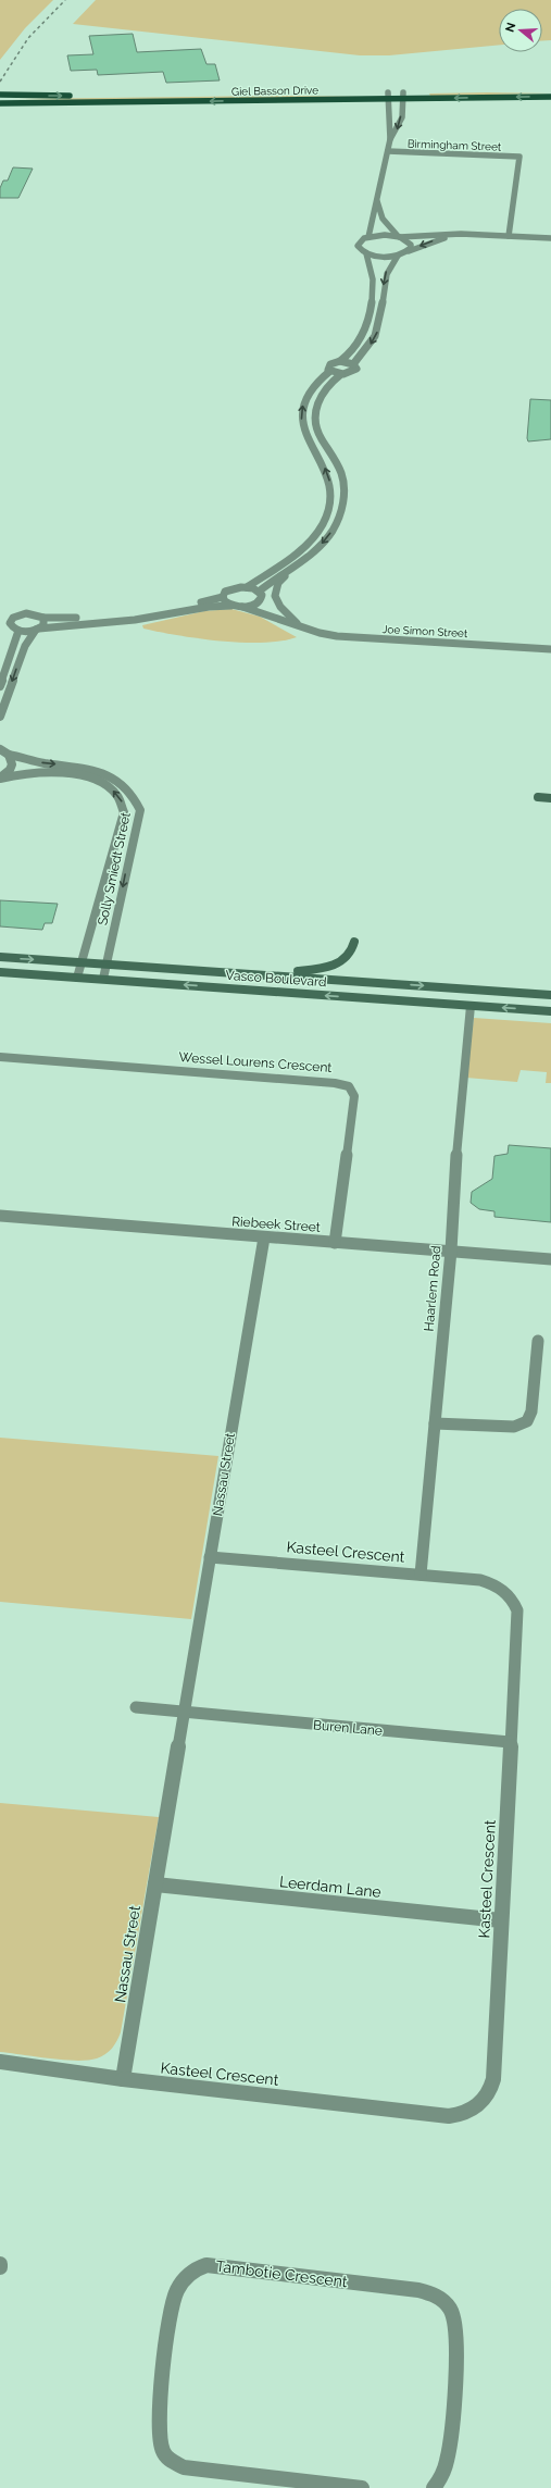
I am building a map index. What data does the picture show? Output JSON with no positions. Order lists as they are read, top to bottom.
{
  "streets": {
    "main road": ["Giel Basson Drive", "Vasco Boulevard"],
    "street": [
      "Birmingham Street",
      "Joe Simon Street",
      "Solly Smiedt Street",
      "Wessel Lourens Crescent",
      "Riebeek Street",
      "Haarlem Road",
      "Nassau Street",
      "Kasteel Crescent",
      "Buren Lane",
      "Leerdam Lane",
      "Tambotie Crescent"
    ]
  },
  "crossings": [
    ["Solly Smiedt Street", "Vasco Boulevard"],
    ["Vasco Boulevard", "Haarlem Road"],
    ["Wessel Lourens Crescent", "Riebeek Street"],
    ["Riebeek Street", "Haarlem Road"],
    ["Riebeek Street", "Nassau Street"],
    ["Haarlem Road", "Kasteel Crescent"],
    ["Nassau Street", "Kasteel Crescent"],
    ["Nassau Street", "Buren Lane"],
    ["Nassau Street", "Leerdam Lane"],
    ["Kasteel Crescent", "Buren Lane"],
    ["Kasteel Crescent", "Leerdam Lane"]
  ],
  "north": "left"
}
